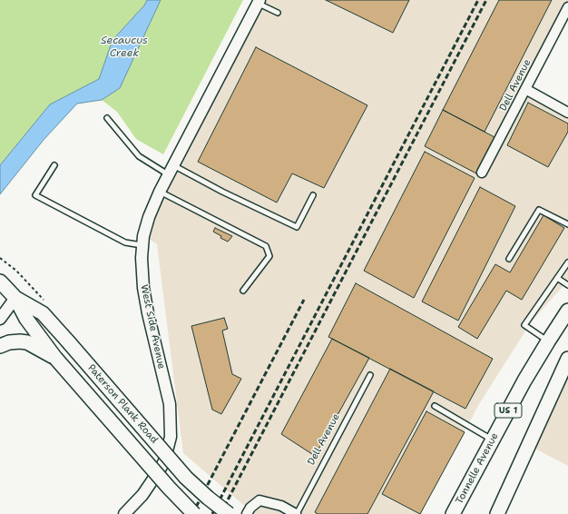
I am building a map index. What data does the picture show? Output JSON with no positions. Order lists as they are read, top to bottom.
{
  "streets": {
    "main road": ["Paterson Plank Road", "US 1", "Tonnelle Avenue"],
    "street": ["Dell Avenue", "West Side Avenue"]
  },
  "water": ["Secaucus Creek"]
}
